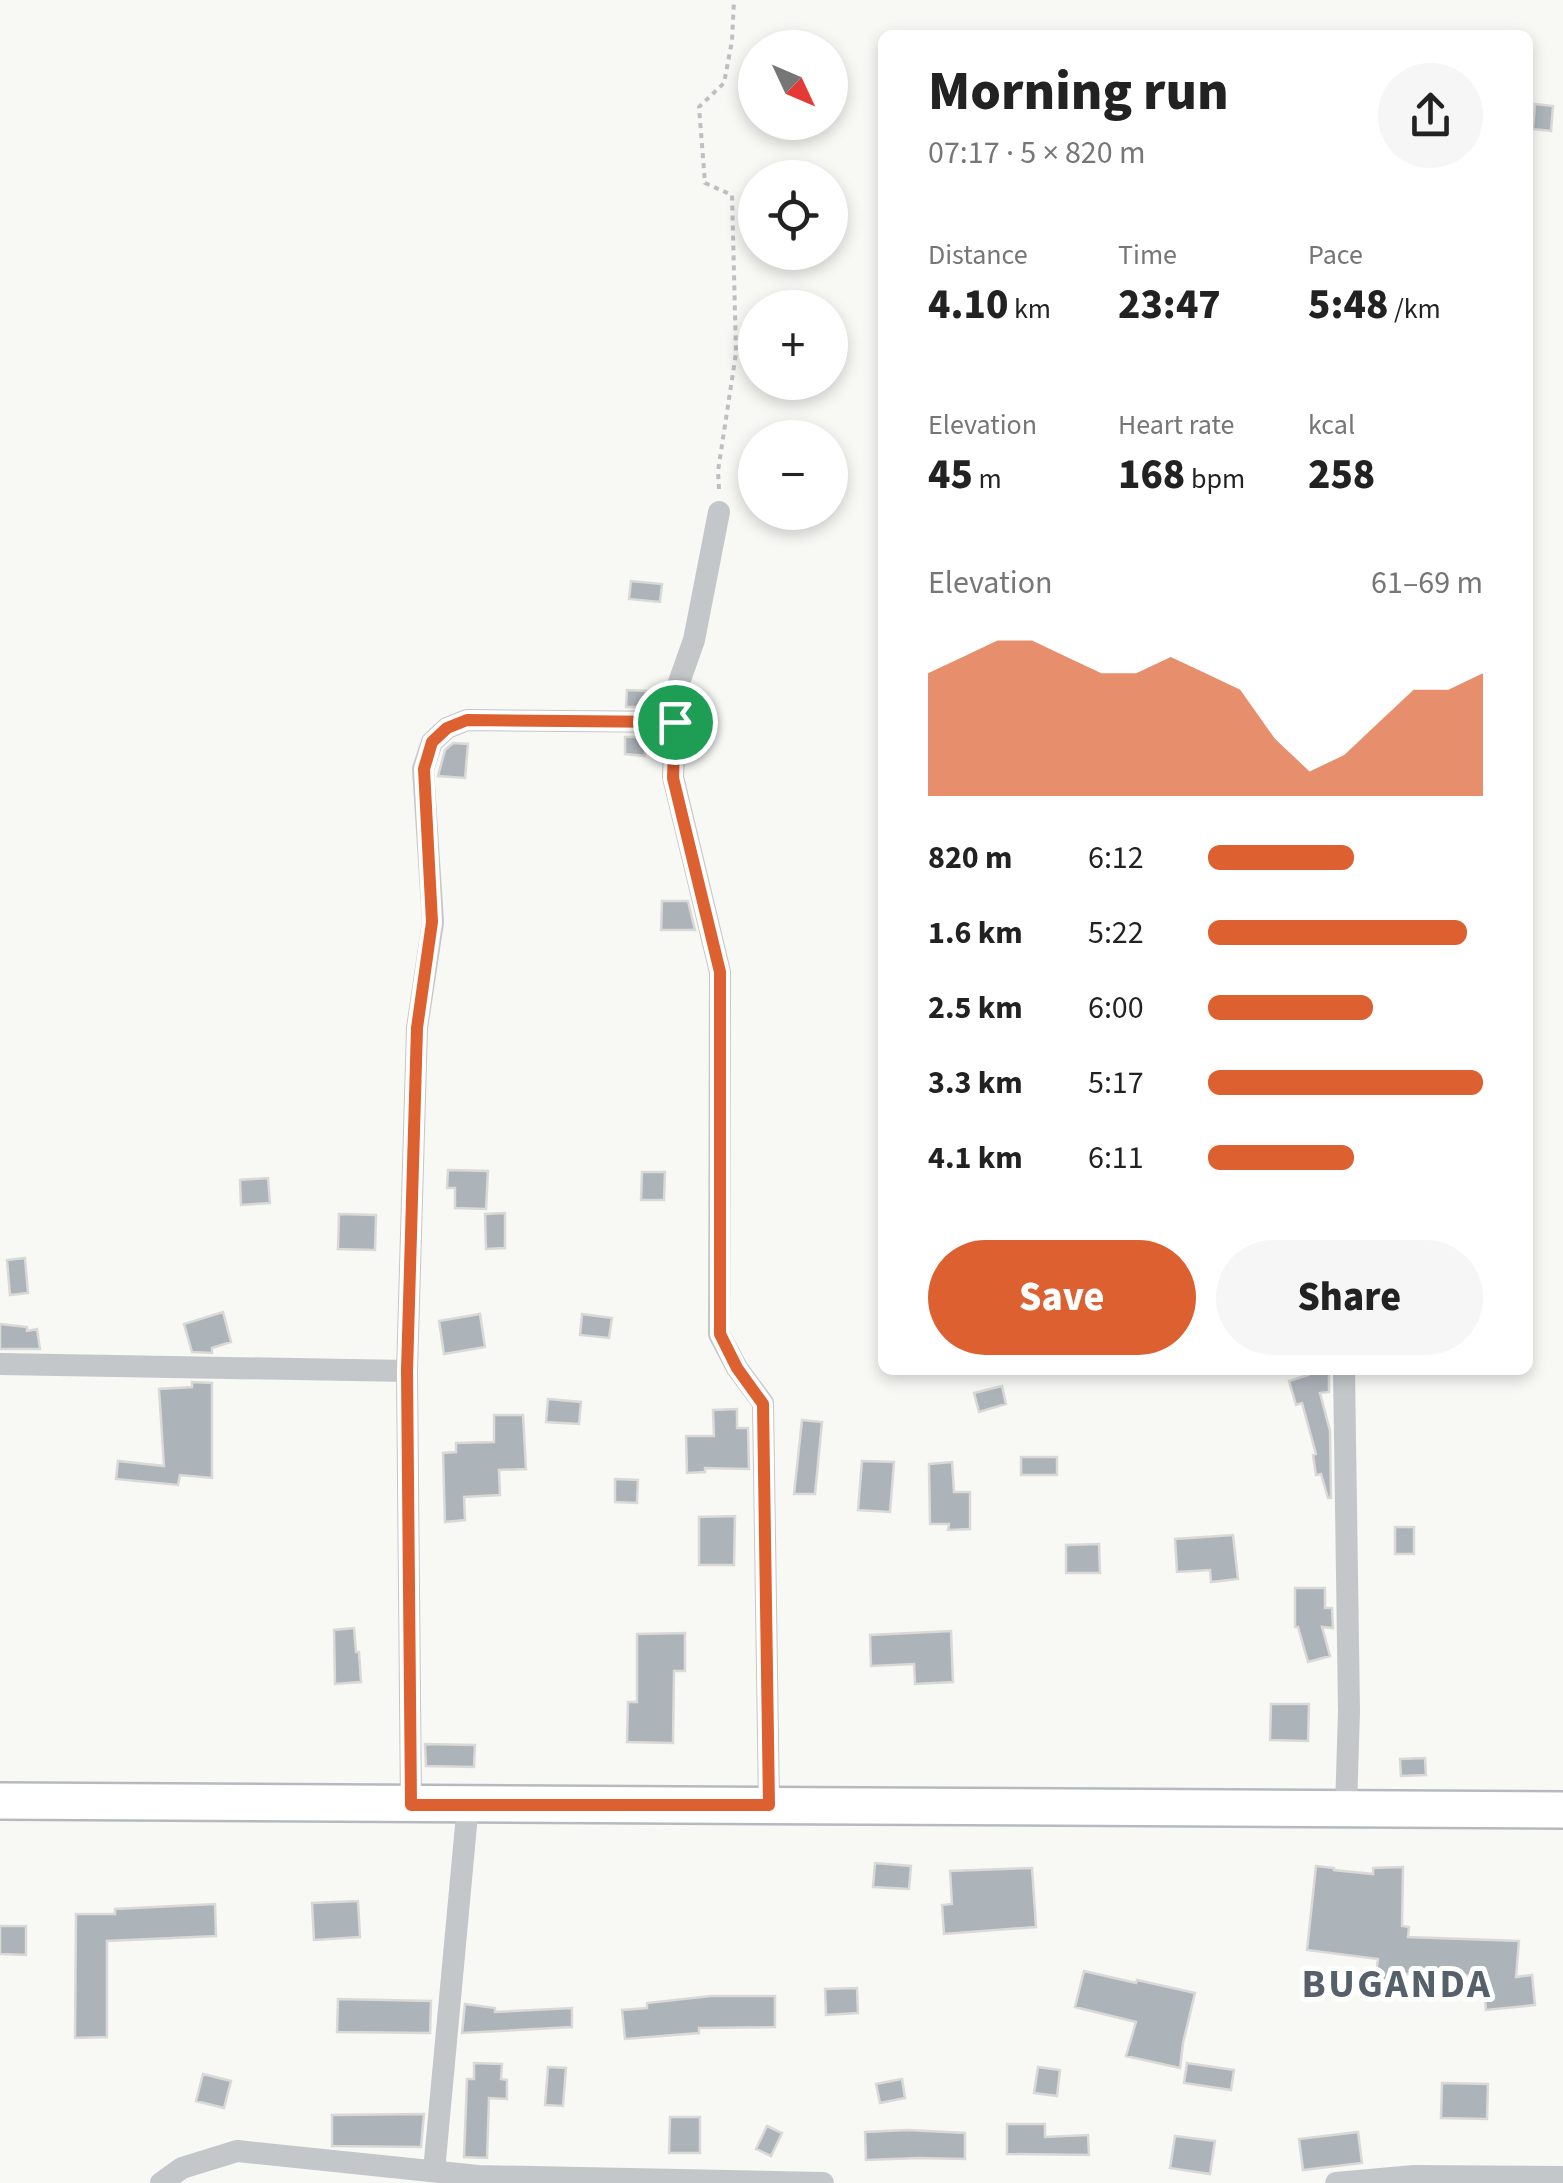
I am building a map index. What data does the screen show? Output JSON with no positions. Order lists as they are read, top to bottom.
{
  "districts": ["BUGANDA"],
  "north": "bottom right",
  "page": {
    "map_buttons": ["+", "−"],
    "heading": ["Morning run", "07:17 · 5 × 820 m"],
    "stats": [
      ["Distance", "4.10 km"],
      ["Time", "23:47"],
      ["Pace", "5:48 /km"],
      ["Elevation", "45 m"],
      ["Heart rate", "168 bpm"],
      ["kcal", "258"]
    ],
    "chart": ["Elevation", "61–69 m"],
    "list": [
      {
        "name": "820 m",
        "note": "6:12"
      },
      {
        "name": "1.6 km",
        "note": "5:22"
      },
      {
        "name": "2.5 km",
        "note": "6:00"
      },
      {
        "name": "3.3 km",
        "note": "5:17"
      },
      {
        "name": "4.1 km",
        "note": "6:11"
      }
    ],
    "buttons": ["Save", "Share"]
  }
}
